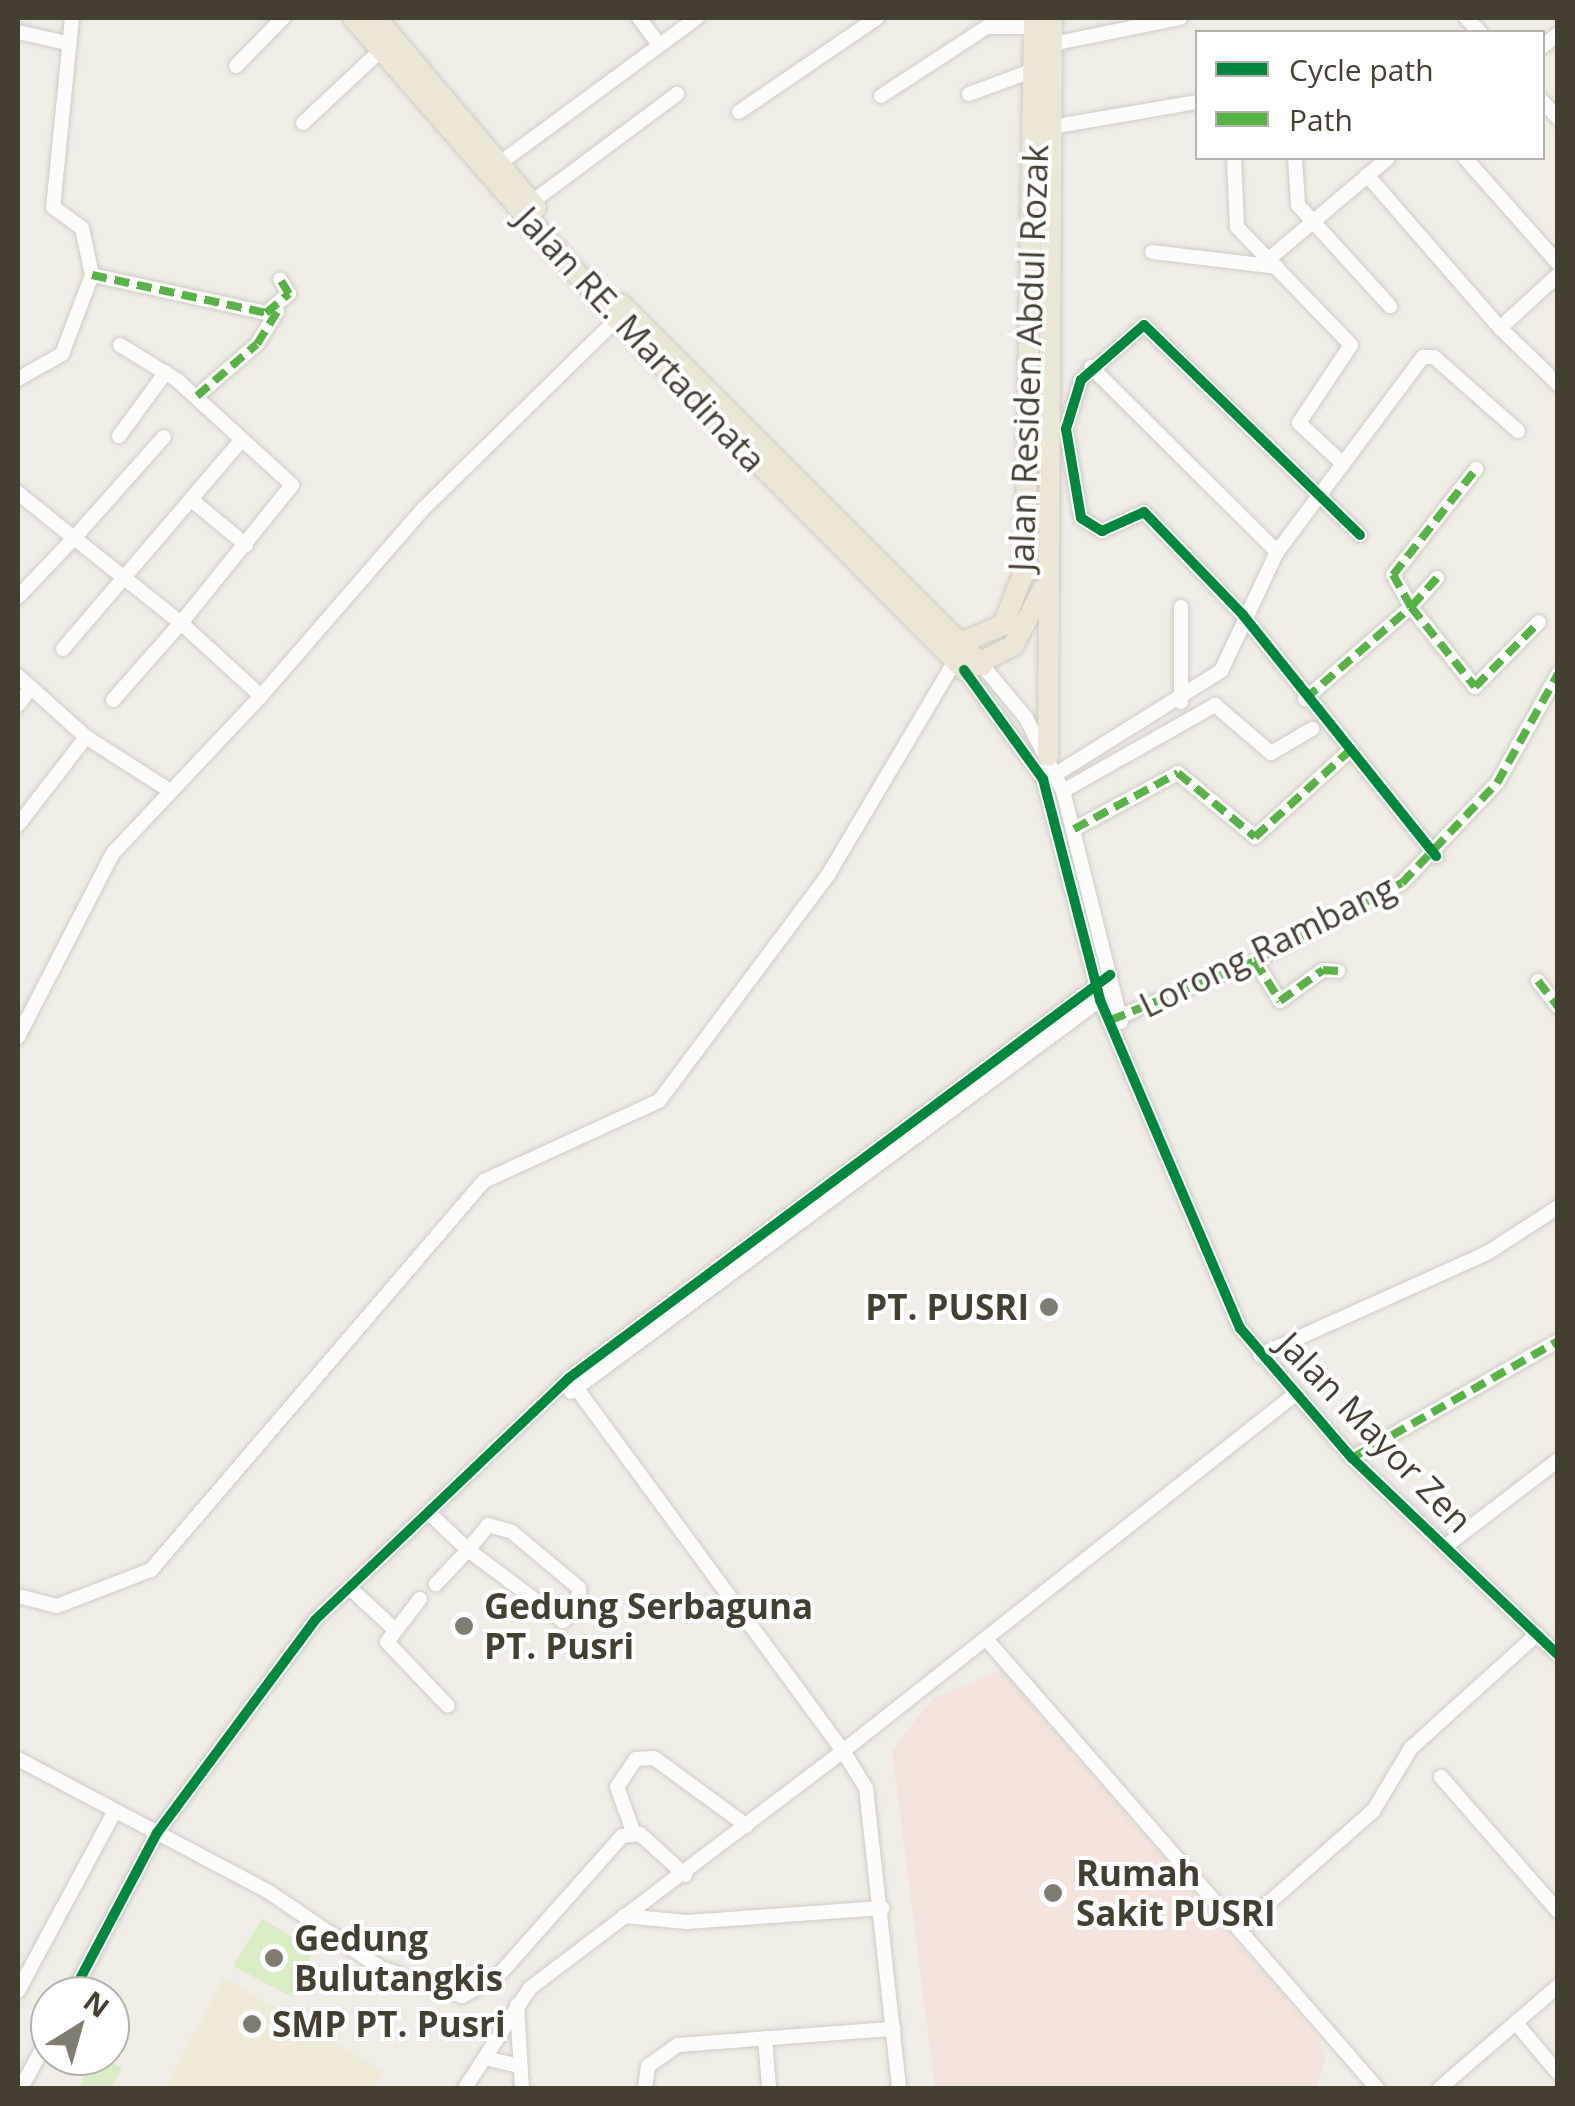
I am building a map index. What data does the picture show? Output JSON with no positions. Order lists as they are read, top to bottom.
{
  "streets": {
    "highway": ["Jalan RE. Martadinata", "Jalan Residen Abdul Rozak"],
    "street": ["Lorong Rambang", "Jalan Mayor Zen"]
  },
  "crossings": [
    ["Jalan RE. Martadinata", "Jalan Residen Abdul Rozak"],
    ["Jalan RE. Martadinata", "Jalan Mayor Zen"],
    ["Jalan Residen Abdul Rozak", "Jalan Mayor Zen"],
    ["Lorong Rambang", "Jalan Mayor Zen"]
  ],
  "places": [
    "PT. PUSRI",
    "Gedung Serbaguna PT. Pusri",
    "Rumah Sakit PUSRI",
    "Gedung Bulutangkis",
    "SMP PT. Pusri"
  ],
  "legend": ["Cycle path", "Path"],
  "north": "top right"
}
